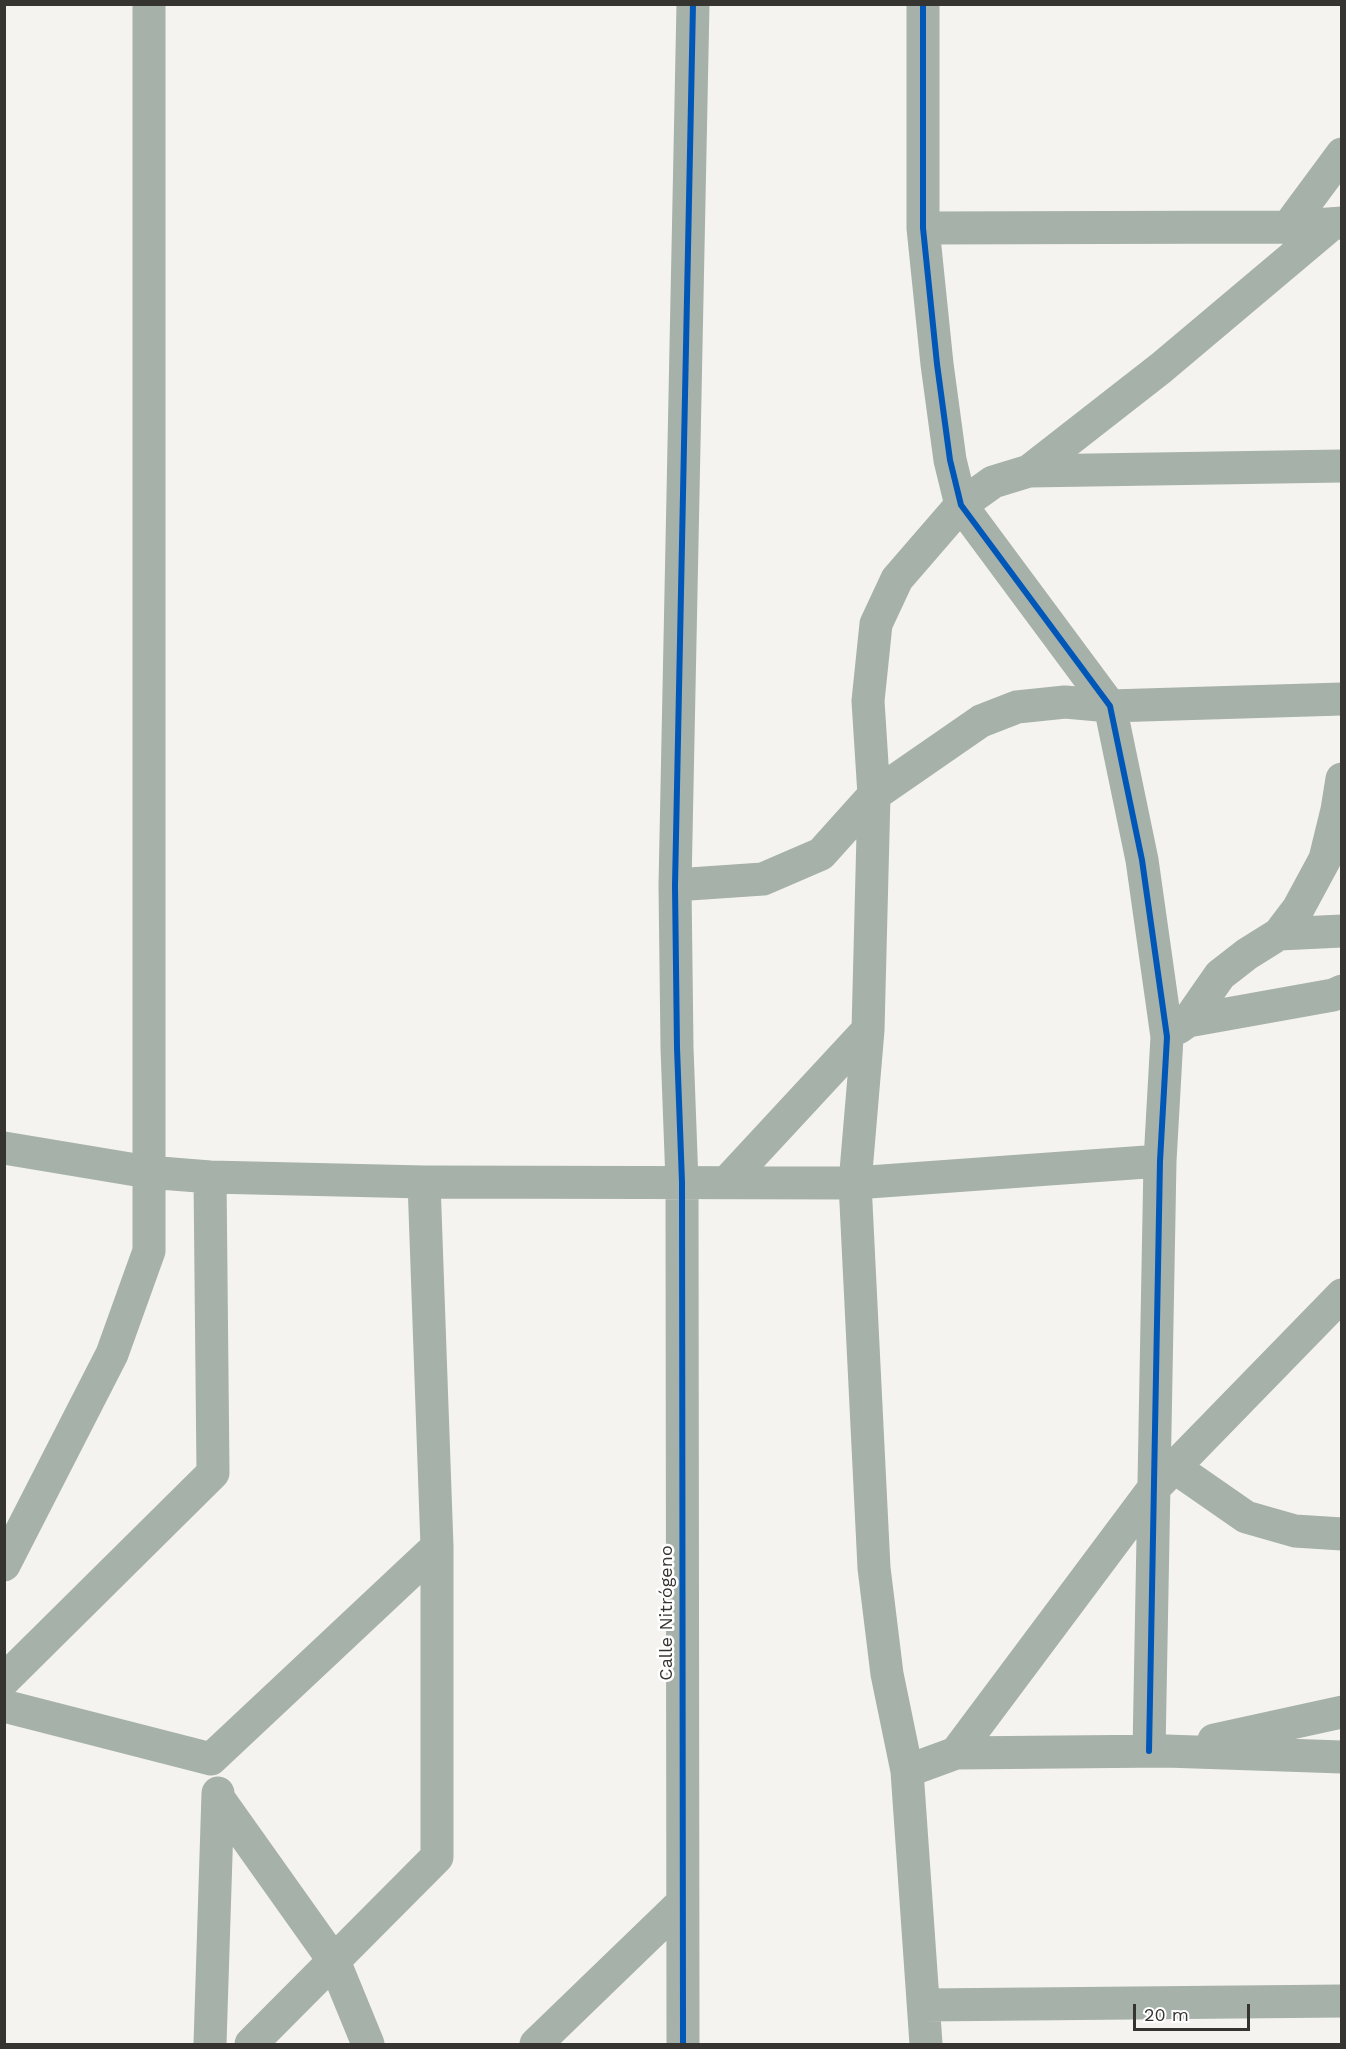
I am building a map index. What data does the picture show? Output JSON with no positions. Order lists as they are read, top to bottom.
{
  "streets": {
    "street": ["Calle Nitrógeno"]
  },
  "scale_bar": "20 m"
}
